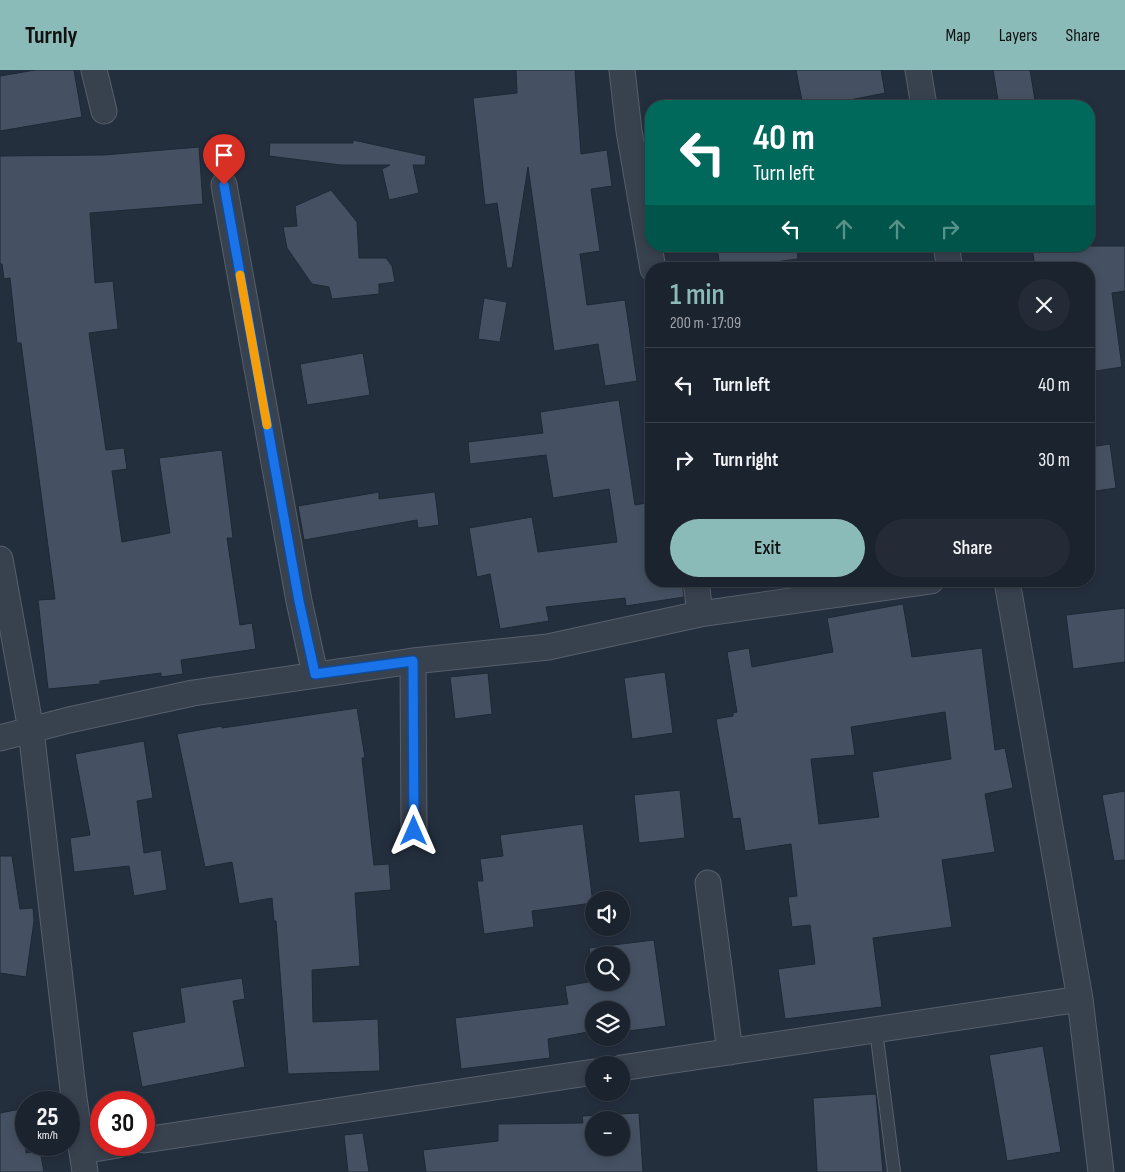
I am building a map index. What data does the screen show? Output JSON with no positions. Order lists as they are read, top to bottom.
{
  "page": {
    "header": "Turnly",
    "nav": ["Map", "Layers", "Share"],
    "turn": ["40 m", "Turn left"],
    "heading": ["1 min", "200 m · 17:09"],
    "list": [
      {
        "name": "Turn left",
        "value": "40 m"
      },
      {
        "name": "Turn right",
        "value": "30 m"
      }
    ],
    "buttons": ["Exit", "Share"],
    "map_buttons": ["+", "−"],
    "speed": "25 km/h",
    "limit": "30"
  }
}
